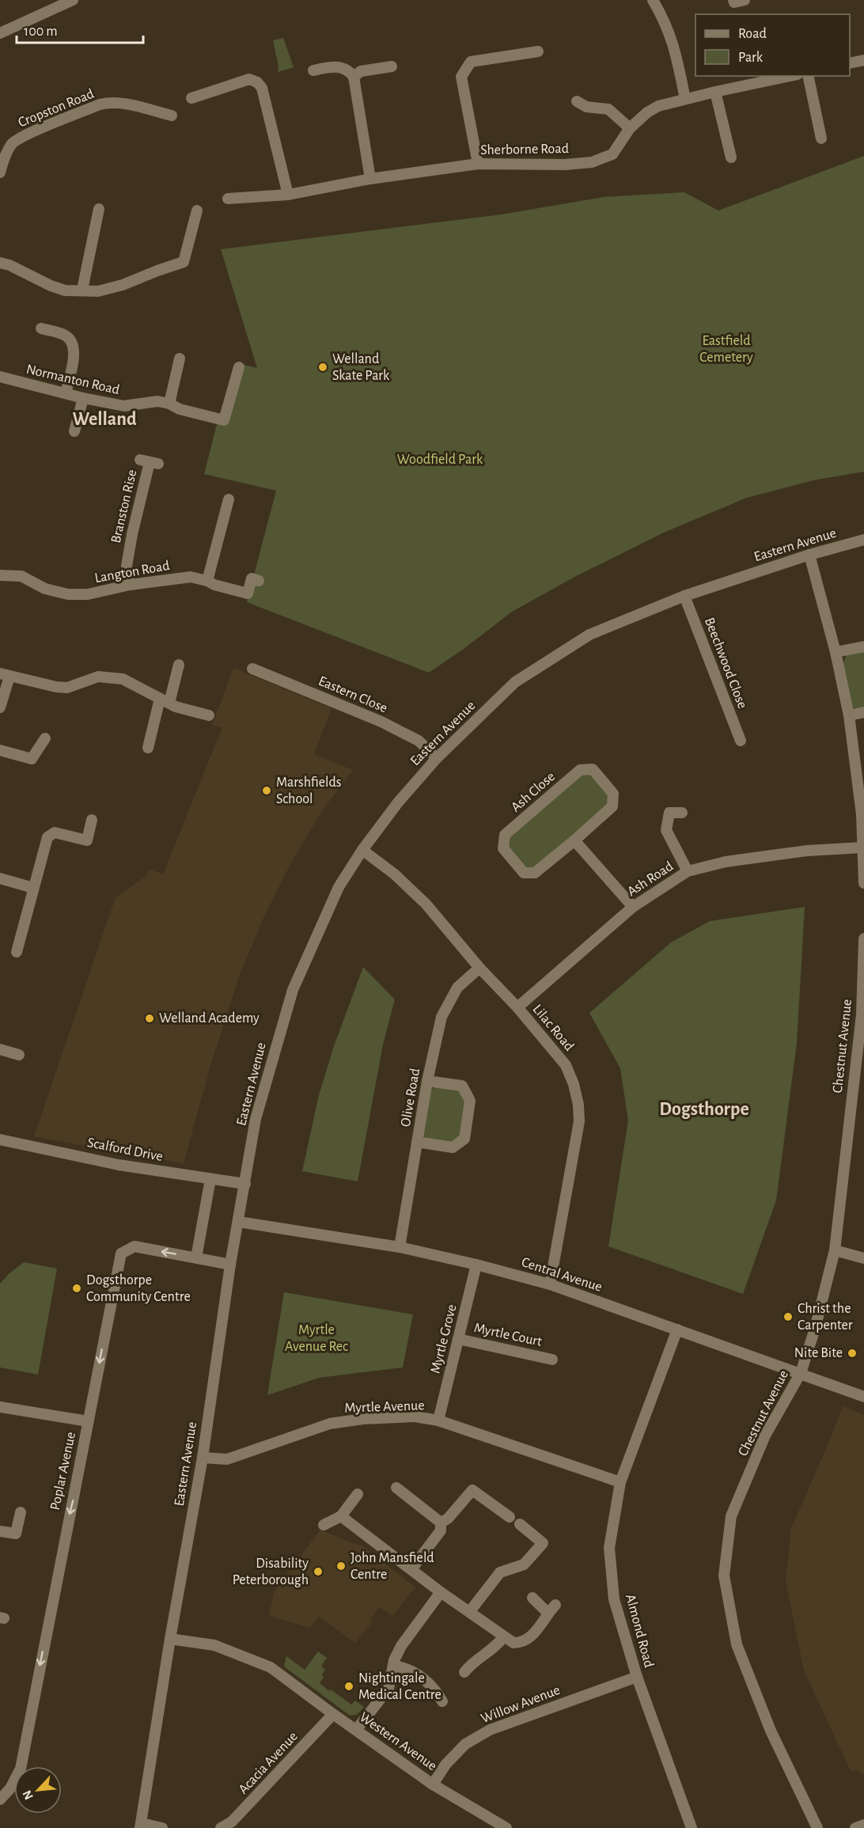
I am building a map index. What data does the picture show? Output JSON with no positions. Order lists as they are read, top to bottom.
{
  "streets": {
    "street": [
      "Cropston Road",
      "Sherborne Road",
      "Normanton Road",
      "Branston Rise",
      "Eastern Avenue",
      "Langton Road",
      "Beechwood Close",
      "Eastern Close",
      "Ash Close",
      "Ash Road",
      "Lilac Road",
      "Chestnut Avenue",
      "Olive Road",
      "Scalford Drive",
      "Central Avenue",
      "Myrtle Court",
      "Myrtle Grove",
      "Myrtle Avenue",
      "Poplar Avenue",
      "Almond Road",
      "Willow Avenue",
      "Western Avenue",
      "Acacia Avenue"
    ]
  },
  "crossings": [
    ["Branston Rise", "Langton Road"],
    ["Eastern Avenue", "Beechwood Close"],
    ["Eastern Avenue", "Eastern Close"],
    ["Eastern Avenue", "Lilac Road"],
    ["Eastern Avenue", "Scalford Drive"],
    ["Eastern Avenue", "Central Avenue"],
    ["Eastern Avenue", "Myrtle Avenue"],
    ["Eastern Avenue", "Poplar Avenue"],
    ["Eastern Avenue", "Western Avenue"],
    ["Ash Road", "Lilac Road"],
    ["Lilac Road", "Olive Road"],
    ["Lilac Road", "Central Avenue"],
    ["Chestnut Avenue", "Central Avenue"],
    ["Olive Road", "Central Avenue"],
    ["Central Avenue", "Myrtle Grove"],
    ["Central Avenue", "Almond Road"],
    ["Myrtle Court", "Myrtle Grove"],
    ["Myrtle Grove", "Myrtle Avenue"],
    ["Myrtle Avenue", "Almond Road"],
    ["Almond Road", "Willow Avenue"],
    ["Willow Avenue", "Western Avenue"],
    ["Western Avenue", "Acacia Avenue"]
  ],
  "one_way": ["Poplar Avenue"],
  "districts": ["Welland", "Dogsthorpe"],
  "parks": ["Eastfield Cemetery", "Woodfield Park", "Myrtle Avenue Rec"],
  "places": [
    "Welland Skate Park",
    "Marshfields School",
    "Welland Academy",
    "Dogsthorpe Community Centre",
    "Christ the Carpenter",
    "Nite Bite",
    "John Mansfield Centre",
    "Disability Peterborough",
    "Nightingale Medical Centre"
  ],
  "legend": ["Road", "Park"],
  "scale_bar": "100 m",
  "north": "bottom left"
}
